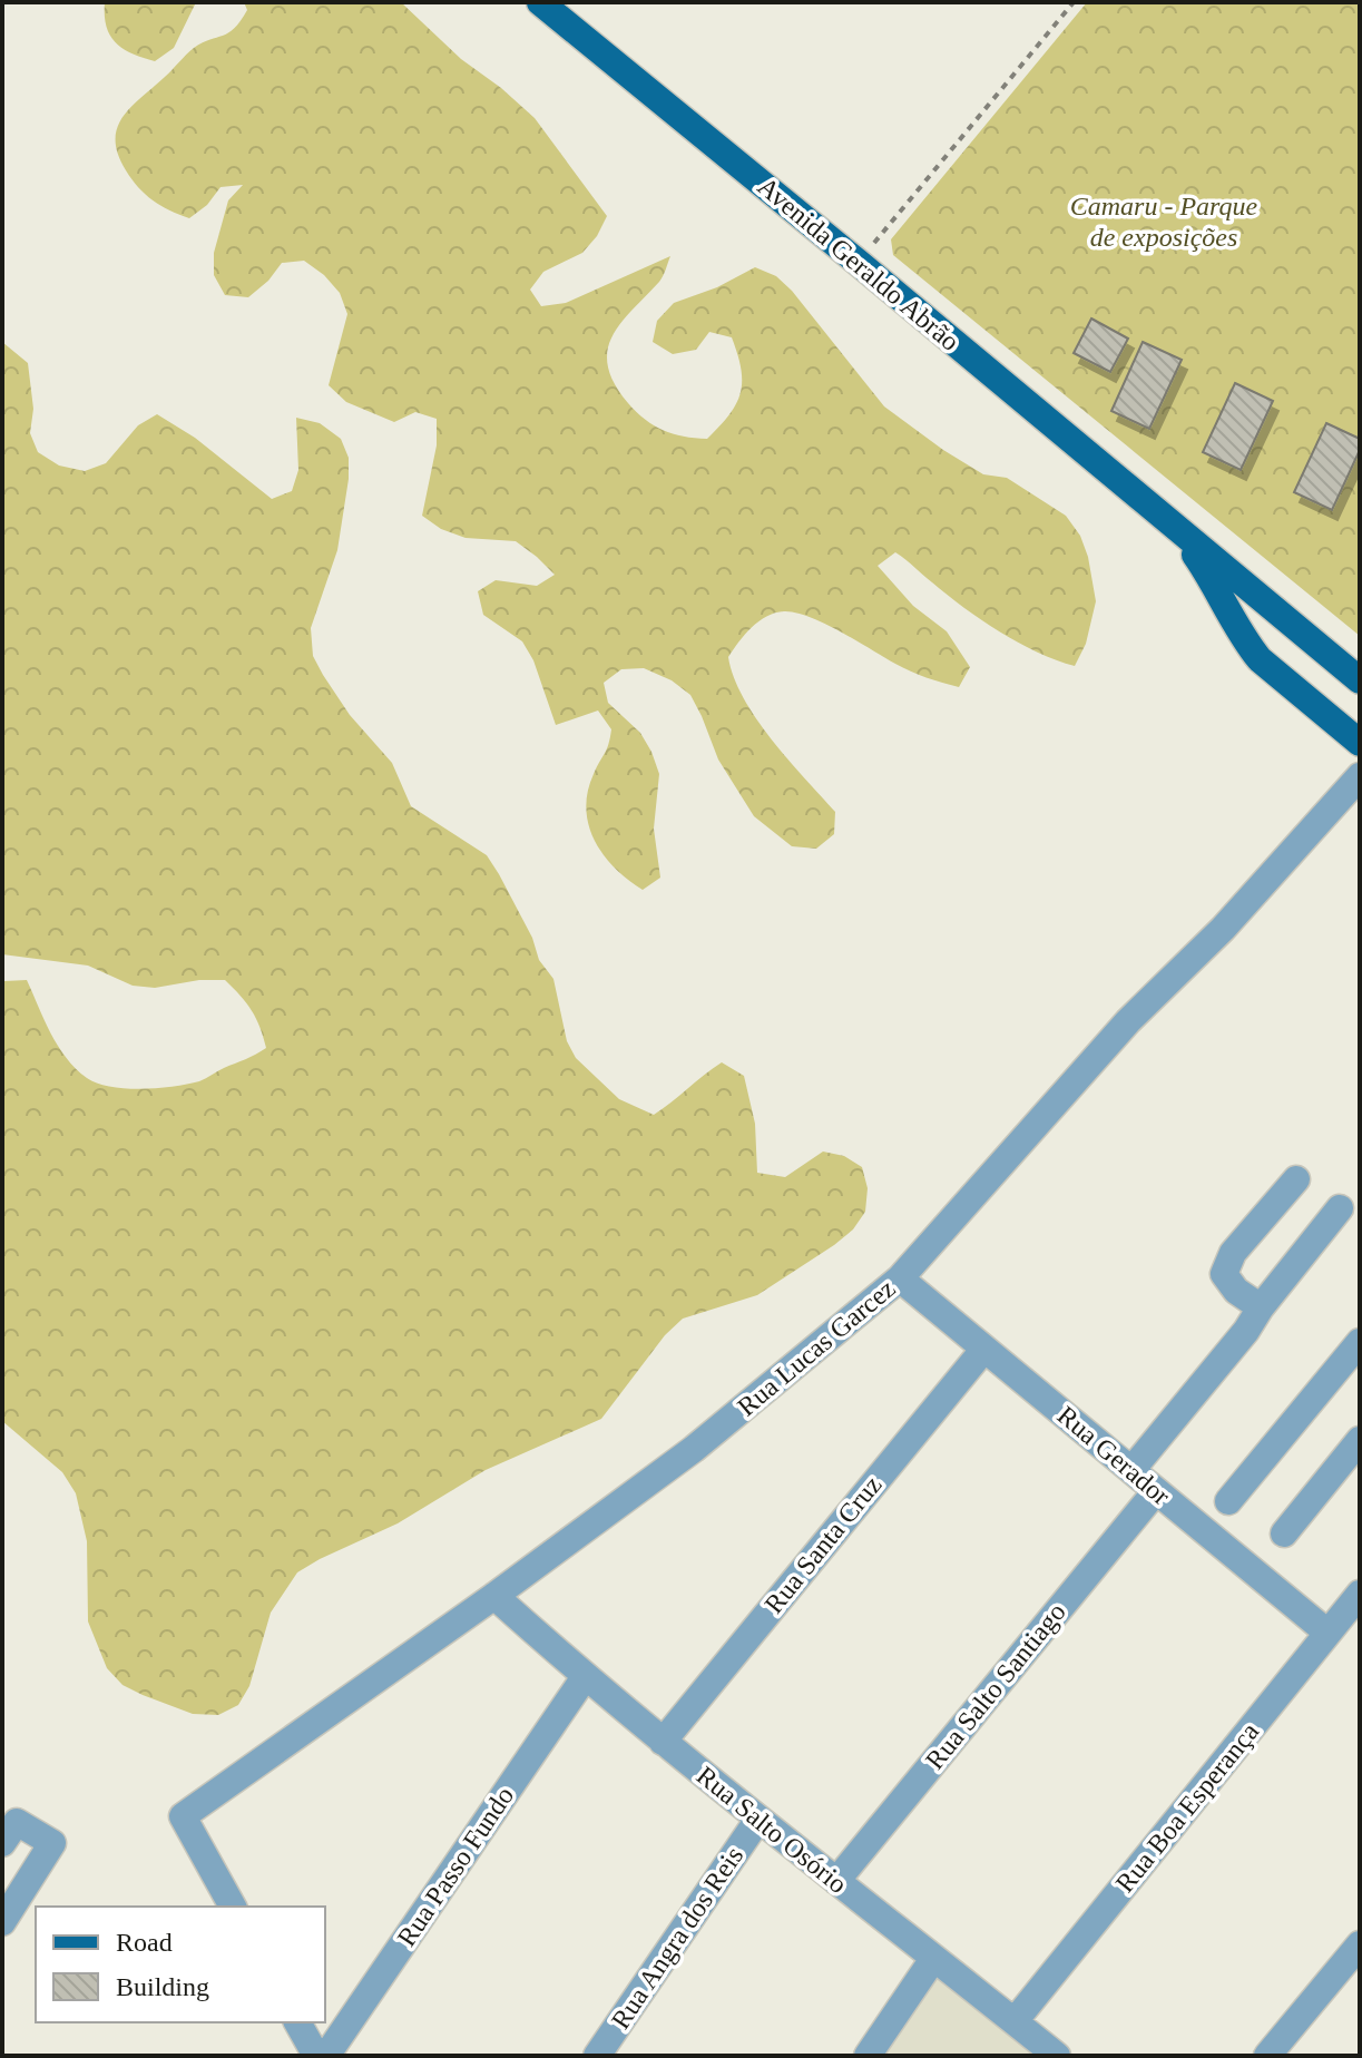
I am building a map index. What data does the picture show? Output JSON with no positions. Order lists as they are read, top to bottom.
{
  "streets": {
    "main road": ["Avenida Geraldo Abrão"],
    "street": [
      "Rua Lucas Garcez",
      "Rua Gerador",
      "Rua Santa Cruz",
      "Rua Salto Santiago",
      "Rua Boa Esperança",
      "Rua Salto Osório",
      "Rua Passo Fundo",
      "Rua Angra dos Reis"
    ]
  },
  "crossings": [
    ["Rua Lucas Garcez", "Rua Gerador"],
    ["Rua Lucas Garcez", "Rua Salto Osório"],
    ["Rua Gerador", "Rua Santa Cruz"],
    ["Rua Gerador", "Rua Salto Santiago"],
    ["Rua Gerador", "Rua Boa Esperança"],
    ["Rua Santa Cruz", "Rua Salto Osório"],
    ["Rua Salto Santiago", "Rua Salto Osório"],
    ["Rua Boa Esperança", "Rua Salto Osório"],
    ["Rua Salto Osório", "Rua Passo Fundo"],
    ["Rua Salto Osório", "Rua Angra dos Reis"]
  ],
  "parks": ["Camaru - Parque de exposições"],
  "legend": ["Road", "Building"]
}
